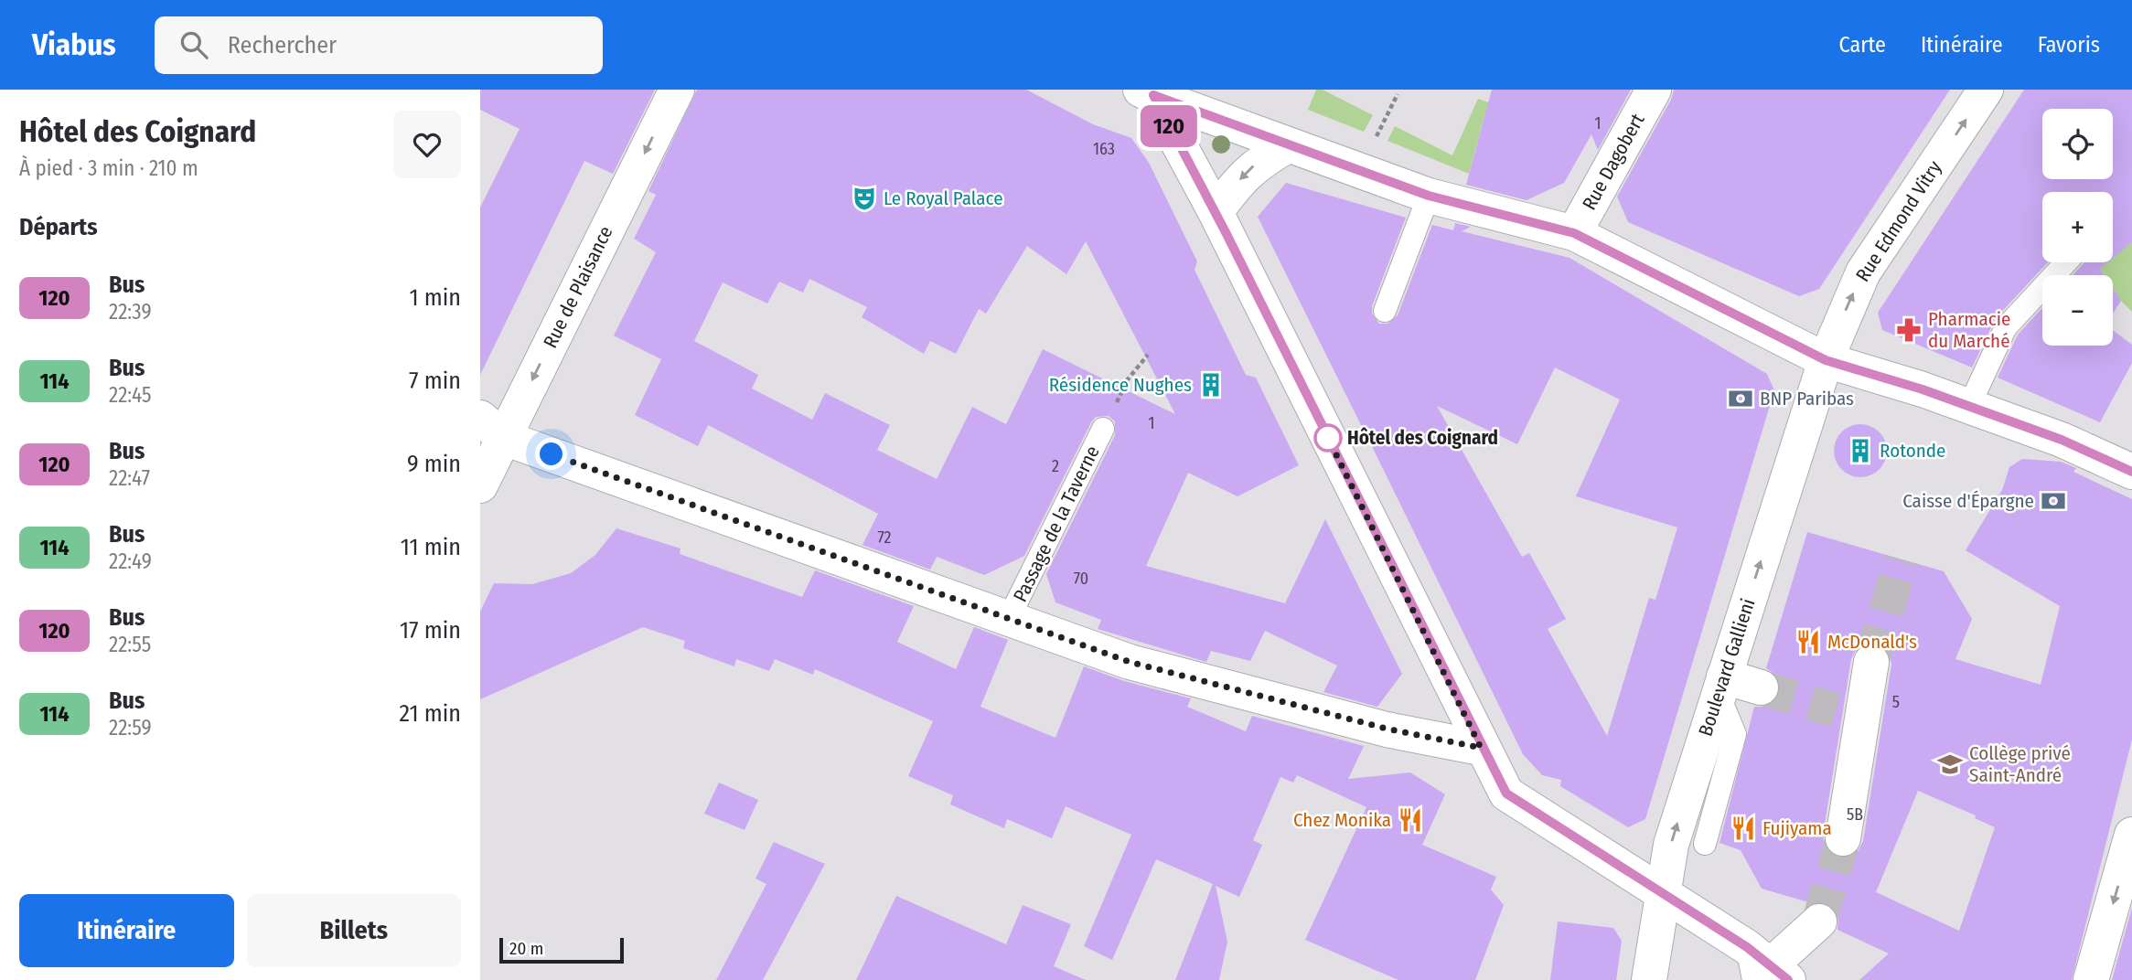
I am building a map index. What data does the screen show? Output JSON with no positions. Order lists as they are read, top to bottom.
{
  "streets": {
    "street": [
      "Rue Dagobert",
      "Rue Edmond Vitry",
      "Rue de Plaisance",
      "Boulevard Gallieni"
    ],
    "lane": ["Passage de la Taverne"]
  },
  "crossings": [
    ["Rue Edmond Vitry", "Boulevard Gallieni"]
  ],
  "one_way": ["Rue Edmond Vitry", "Rue de Plaisance"],
  "places": {
    "theatre": ["Le Royal Palace"],
    "pharmacy": ["Pharmacie du Marché"],
    "building": ["Résidence Nughes", "Rotonde"],
    "bank": ["BNP Paribas", "Caisse d'Épargne"],
    "other": ["Hôtel des Coignard"],
    "restaurant": ["McDonald's", "Chez Monika", "Fujiyama"],
    "school or university": ["Collège privé Saint-André"]
  },
  "lines": ["bus line 120"],
  "house_numbers": [
    "1",
    "163",
    "1",
    "2",
    "72",
    "70",
    "5",
    "5B"
  ],
  "scale_bar": "20 m",
  "page": {
    "header": "Viabus",
    "search": "Rechercher",
    "nav": ["Carte", "Itinéraire", "Favoris"],
    "heading": [
      ["Hôtel des Coignard", "À pied · 3 min · 210 m"],
      "Départs"
    ],
    "on_map": "120",
    "map_buttons": ["+", "−"],
    "list": [
      {
        "mark": "120",
        "name": "Bus",
        "note": "22:39",
        "value": "1 min"
      },
      {
        "mark": "114",
        "name": "Bus",
        "note": "22:45",
        "value": "7 min"
      },
      {
        "mark": "120",
        "name": "Bus",
        "note": "22:47",
        "value": "9 min"
      },
      {
        "mark": "114",
        "name": "Bus",
        "note": "22:49",
        "value": "11 min"
      },
      {
        "mark": "120",
        "name": "Bus",
        "note": "22:55",
        "value": "17 min"
      },
      {
        "mark": "114",
        "name": "Bus",
        "note": "22:59",
        "value": "21 min"
      }
    ],
    "buttons": ["Itinéraire", "Billets"],
    "scale": "20 m"
  }
}
